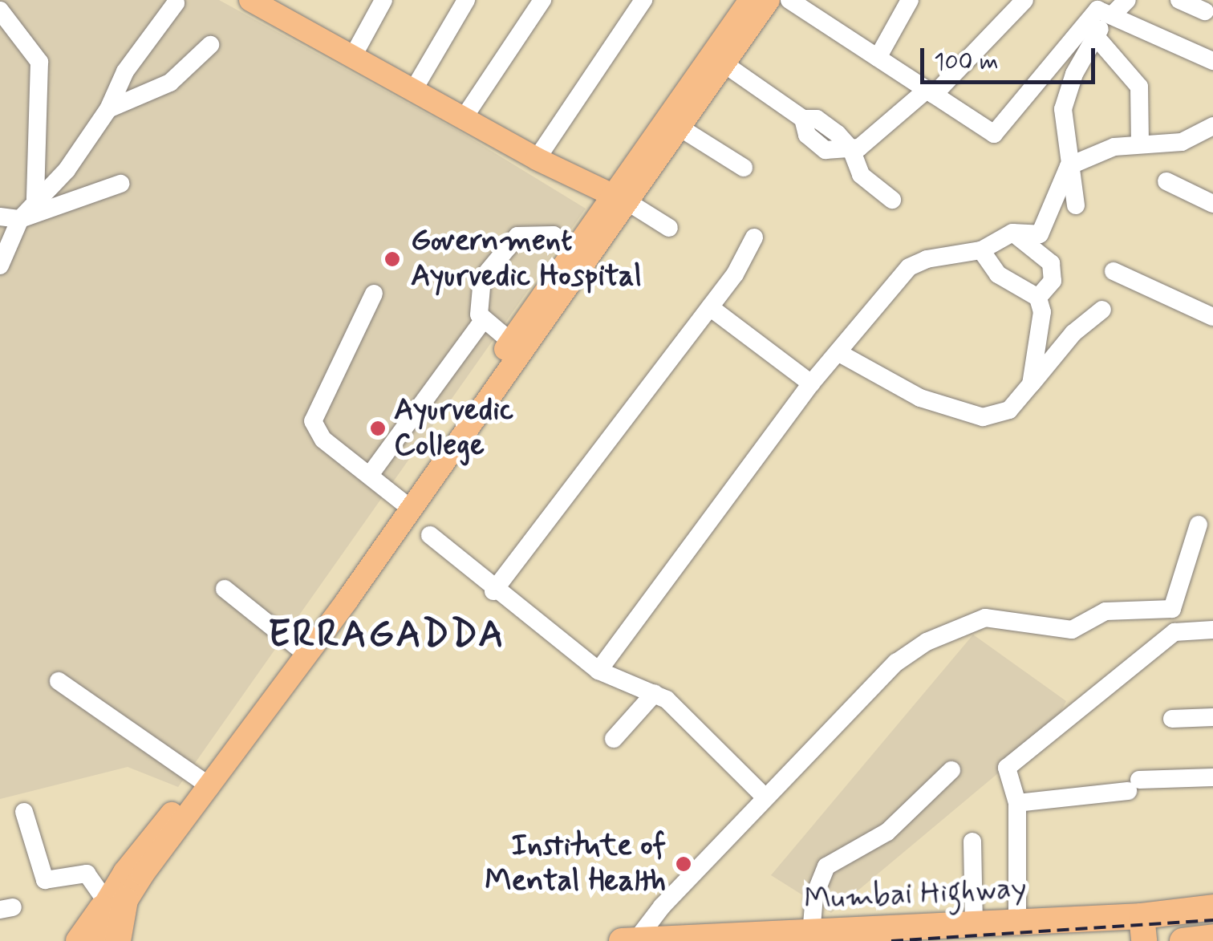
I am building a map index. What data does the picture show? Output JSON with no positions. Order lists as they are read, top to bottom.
{
  "streets": {
    "highway": ["Mumbai Highway"]
  },
  "districts": ["ERRAGADDA"],
  "places": ["Government Ayurvedic Hospital", "Ayurvedic College", "Institute of Mental Health"],
  "scale_bar": "100 m"
}
